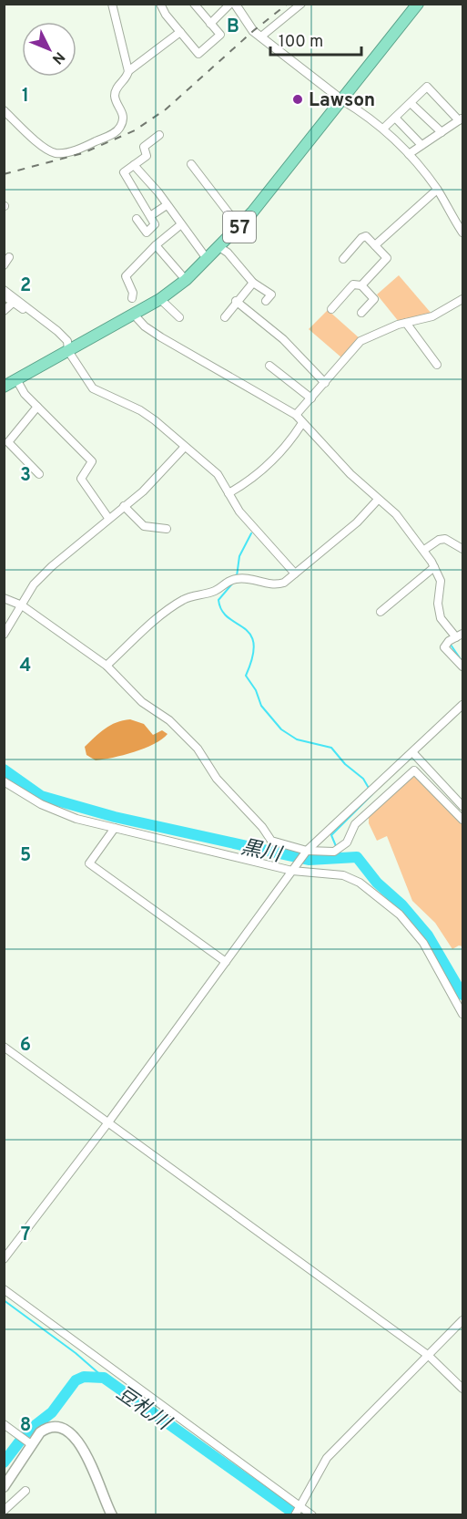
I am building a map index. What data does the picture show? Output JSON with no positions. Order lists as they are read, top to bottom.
{
  "streets": {
    "highway": ["57"]
  },
  "water": ["黒川", "豆札川"],
  "places": ["Lawson"],
  "scale_bar": "100 m",
  "north": "bottom right",
  "grid": {
    "columns": ["B"],
    "rows": [
      "1",
      "2",
      "3",
      "4",
      "5",
      "6",
      "7",
      "8"
    ]
  }
}
